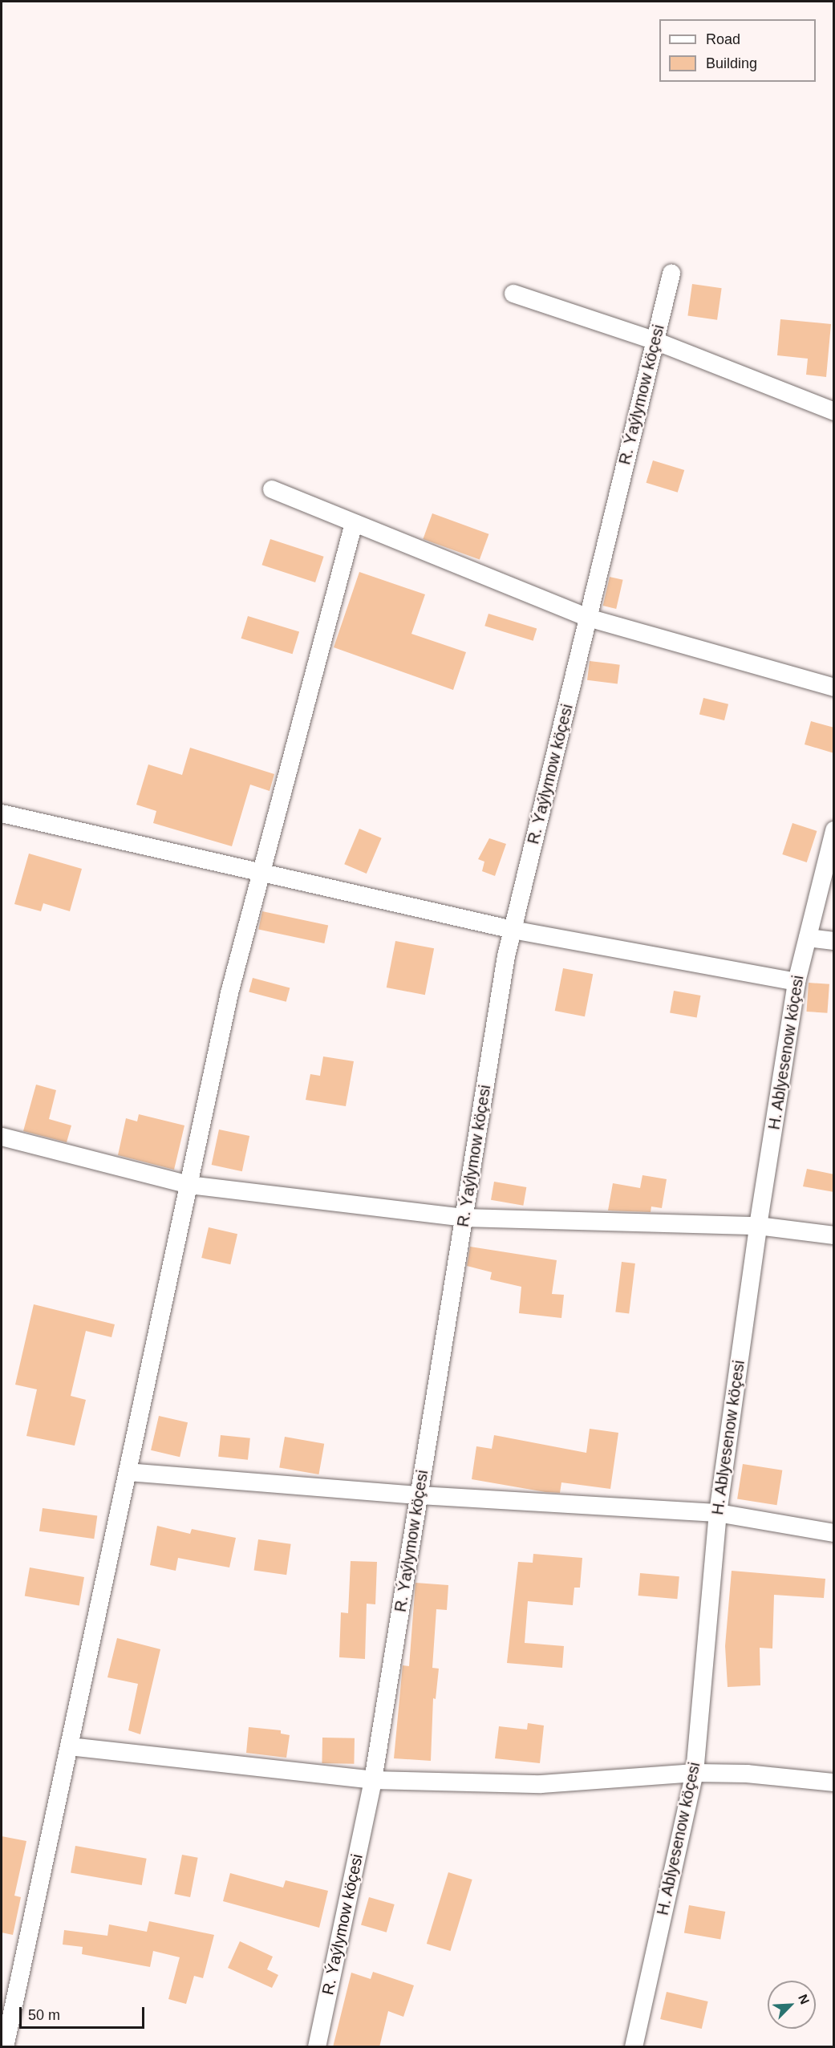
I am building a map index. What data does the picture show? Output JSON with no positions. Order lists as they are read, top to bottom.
{
  "streets": {
    "street": ["R. Ýaýlymow köçesi", "H. Ablyesenow köçesi"]
  },
  "legend": ["Road", "Building"],
  "scale_bar": "50 m",
  "north": "top right"
}
